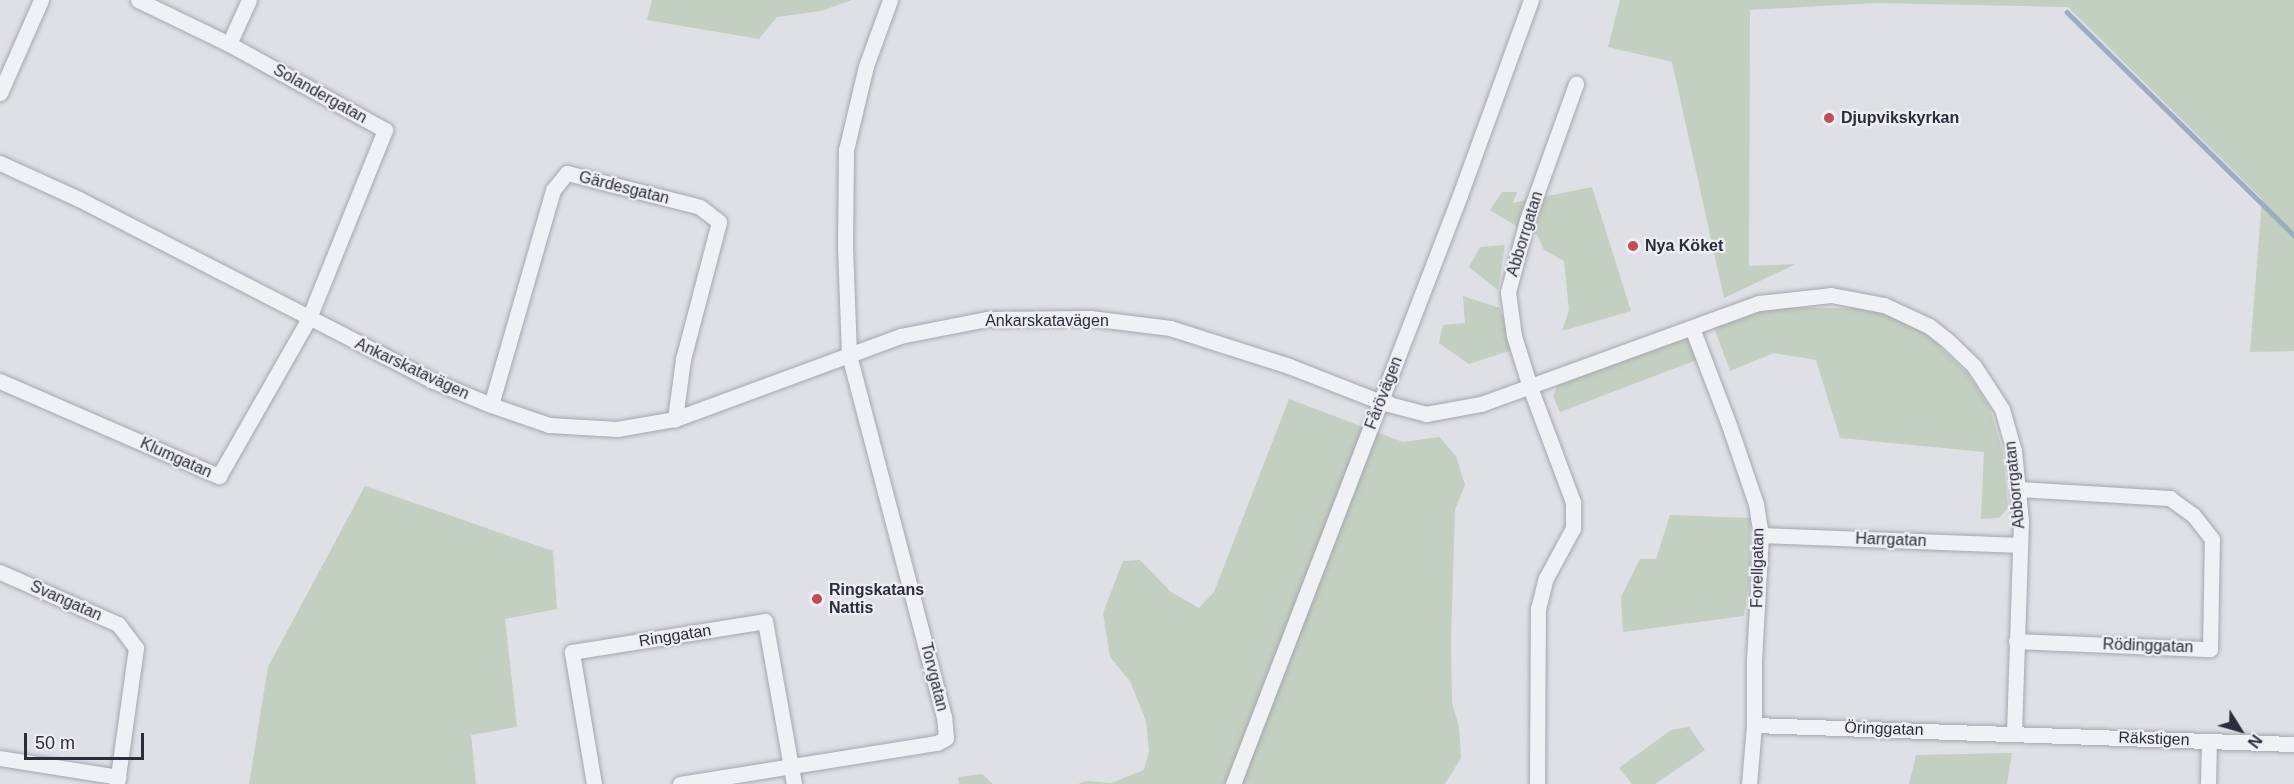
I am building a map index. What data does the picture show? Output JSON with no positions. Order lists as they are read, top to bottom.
{
  "streets": {
    "street": [
      "Solandergatan",
      "Gärdesgatan",
      "Abborrgatan",
      "Ankarskatavägen",
      "Fårövägen",
      "Klumgatan",
      "Harrgatan",
      "Forellgatan",
      "Svangatan",
      "Ringgatan",
      "Rödinggatan",
      "Torvgatan",
      "Öringgatan",
      "Räkstigen"
    ]
  },
  "crossings": [
    ["Solandergatan", "Ankarskatavägen"],
    ["Solandergatan", "Klumgatan"],
    ["Gärdesgatan", "Ankarskatavägen"],
    ["Abborrgatan", "Ankarskatavägen"],
    ["Abborrgatan", "Fårövägen"],
    ["Abborrgatan", "Harrgatan"],
    ["Abborrgatan", "Forellgatan"],
    ["Abborrgatan", "Rödinggatan"],
    ["Abborrgatan", "Öringgatan"],
    ["Abborrgatan", "Räkstigen"],
    ["Ankarskatavägen", "Fårövägen"],
    ["Ankarskatavägen", "Klumgatan"],
    ["Ankarskatavägen", "Torvgatan"],
    ["Harrgatan", "Forellgatan"],
    ["Forellgatan", "Öringgatan"],
    ["Ringgatan", "Torvgatan"],
    ["Öringgatan", "Räkstigen"]
  ],
  "places": ["Djupvikskyrkan", "Nya Köket", "Ringskatans Nattis"],
  "scale_bar": "50 m",
  "north": "bottom right"
}
